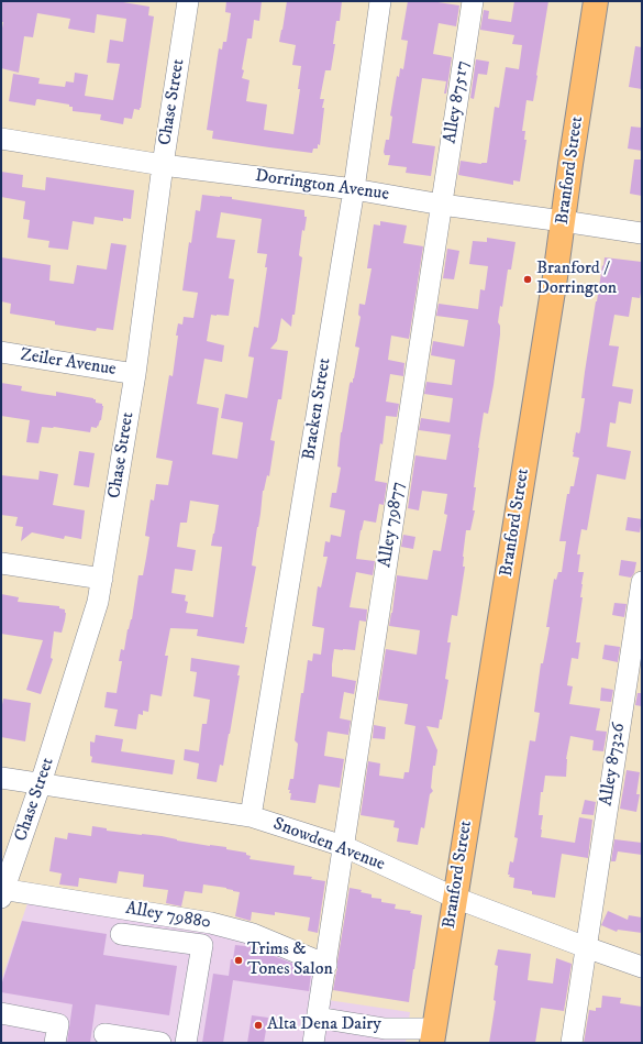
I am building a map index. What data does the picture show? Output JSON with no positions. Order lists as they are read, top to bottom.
{
  "streets": {
    "main road": ["Branford Street"],
    "street": [
      "Chase Street",
      "Alley 87517",
      "Dorrington Avenue",
      "Zeiler Avenue",
      "Bracken Street",
      "Alley 79877",
      "Alley 87326",
      "Snowden Avenue",
      "Alley 79880"
    ]
  },
  "crossings": [
    ["Chase Street", "Dorrington Avenue"],
    ["Chase Street", "Zeiler Avenue"],
    ["Chase Street", "Snowden Avenue"],
    ["Chase Street", "Alley 79880"],
    ["Alley 87517", "Dorrington Avenue"],
    ["Alley 87517", "Alley 79877"],
    ["Branford Street", "Dorrington Avenue"],
    ["Branford Street", "Snowden Avenue"],
    ["Dorrington Avenue", "Bracken Street"],
    ["Dorrington Avenue", "Alley 79877"],
    ["Bracken Street", "Snowden Avenue"],
    ["Alley 79877", "Snowden Avenue"],
    ["Alley 79877", "Alley 79880"],
    ["Alley 87326", "Snowden Avenue"]
  ],
  "places": ["Branford / Dorrington", "Trims & Tones Salon", "Alta Dena Dairy"]
}
